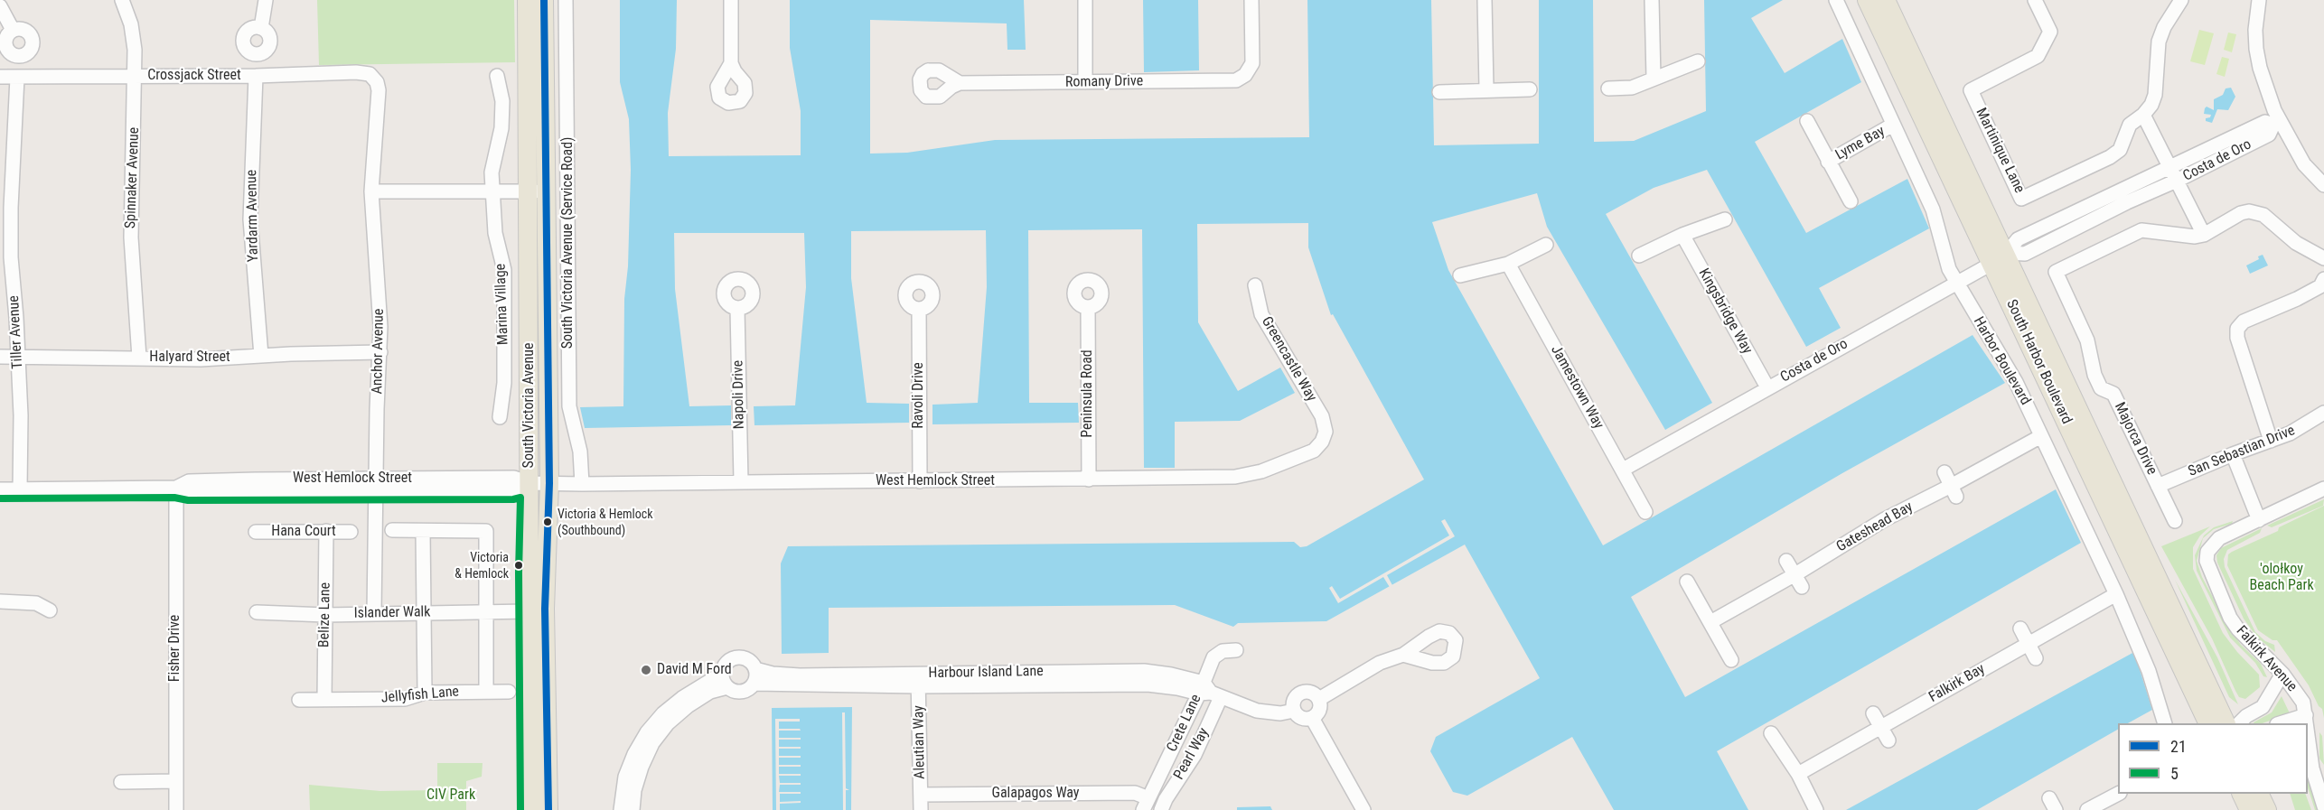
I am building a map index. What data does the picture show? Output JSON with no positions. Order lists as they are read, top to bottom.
{
  "streets": {
    "main road": ["South Harbor Boulevard", "South Victoria Avenue"],
    "street": [
      "Crossjack Street",
      "Romany Drive",
      "Lyme Bay",
      "Martinique Lane",
      "Costa de Oro",
      "Spinnaker Avenue",
      "Yardarm Avenue",
      "South Victoria Avenue (Service Road)",
      "Marina Village",
      "Kingsbridge Way",
      "Tiller Avenue",
      "Anchor Avenue",
      "Halyard Street",
      "Greencastle Way",
      "Harbor Boulevard",
      "Jamestown Way",
      "Peninsula Road",
      "Napoli Drive",
      "Ravoli Drive",
      "Majorca Drive",
      "San Sebastian Drive",
      "West Hemlock Street",
      "Gateshead Bay",
      "Hana Court",
      "Islander Walk",
      "Belize Lane",
      "Fisher Drive",
      "Falkirk Avenue",
      "Harbour Island Lane",
      "Falkirk Bay",
      "Jellyfish Lane",
      "Crete Lane",
      "Aleutian Way",
      "Pearl Way",
      "Galapagos Way"
    ]
  },
  "crossings": [
    ["Crossjack Street", "Spinnaker Avenue"],
    ["Crossjack Street", "Yardarm Avenue"],
    ["Crossjack Street", "Tiller Avenue"],
    ["Crossjack Street", "Anchor Avenue"],
    ["Lyme Bay", "Harbor Boulevard"],
    ["Costa de Oro", "Kingsbridge Way"],
    ["Costa de Oro", "Harbor Boulevard"],
    ["Costa de Oro", "South Harbor Boulevard"],
    ["Costa de Oro", "Jamestown Way"],
    ["Spinnaker Avenue", "Halyard Street"],
    ["Yardarm Avenue", "Halyard Street"],
    ["South Victoria Avenue (Service Road)", "West Hemlock Street"],
    ["Tiller Avenue", "Halyard Street"],
    ["Tiller Avenue", "West Hemlock Street"],
    ["Anchor Avenue", "Halyard Street"],
    ["Anchor Avenue", "West Hemlock Street"],
    ["Anchor Avenue", "Islander Walk"],
    ["Greencastle Way", "West Hemlock Street"],
    ["Harbor Boulevard", "Gateshead Bay"],
    ["Harbor Boulevard", "Falkirk Bay"],
    ["Peninsula Road", "West Hemlock Street"],
    ["Napoli Drive", "West Hemlock Street"],
    ["Ravoli Drive", "West Hemlock Street"],
    ["South Victoria Avenue", "West Hemlock Street"],
    ["South Victoria Avenue", "Islander Walk"],
    ["Majorca Drive", "San Sebastian Drive"],
    ["West Hemlock Street", "Fisher Drive"],
    ["Hana Court", "Belize Lane"],
    ["Islander Walk", "Belize Lane"],
    ["Belize Lane", "Jellyfish Lane"],
    ["Harbour Island Lane", "Crete Lane"],
    ["Harbour Island Lane", "Aleutian Way"],
    ["Harbour Island Lane", "Pearl Way"],
    ["Crete Lane", "Pearl Way"],
    ["Crete Lane", "Galapagos Way"],
    ["Aleutian Way", "Galapagos Way"]
  ],
  "parks": ["'olołkoy Beach Park", "CIV Park"],
  "places": ["Victoria & Hemlock (Southbound)", "Victoria & Hemlock", "David M Ford"],
  "lines": ["transit line 21", "transit line 5"],
  "legend": ["21", "5"]
}
